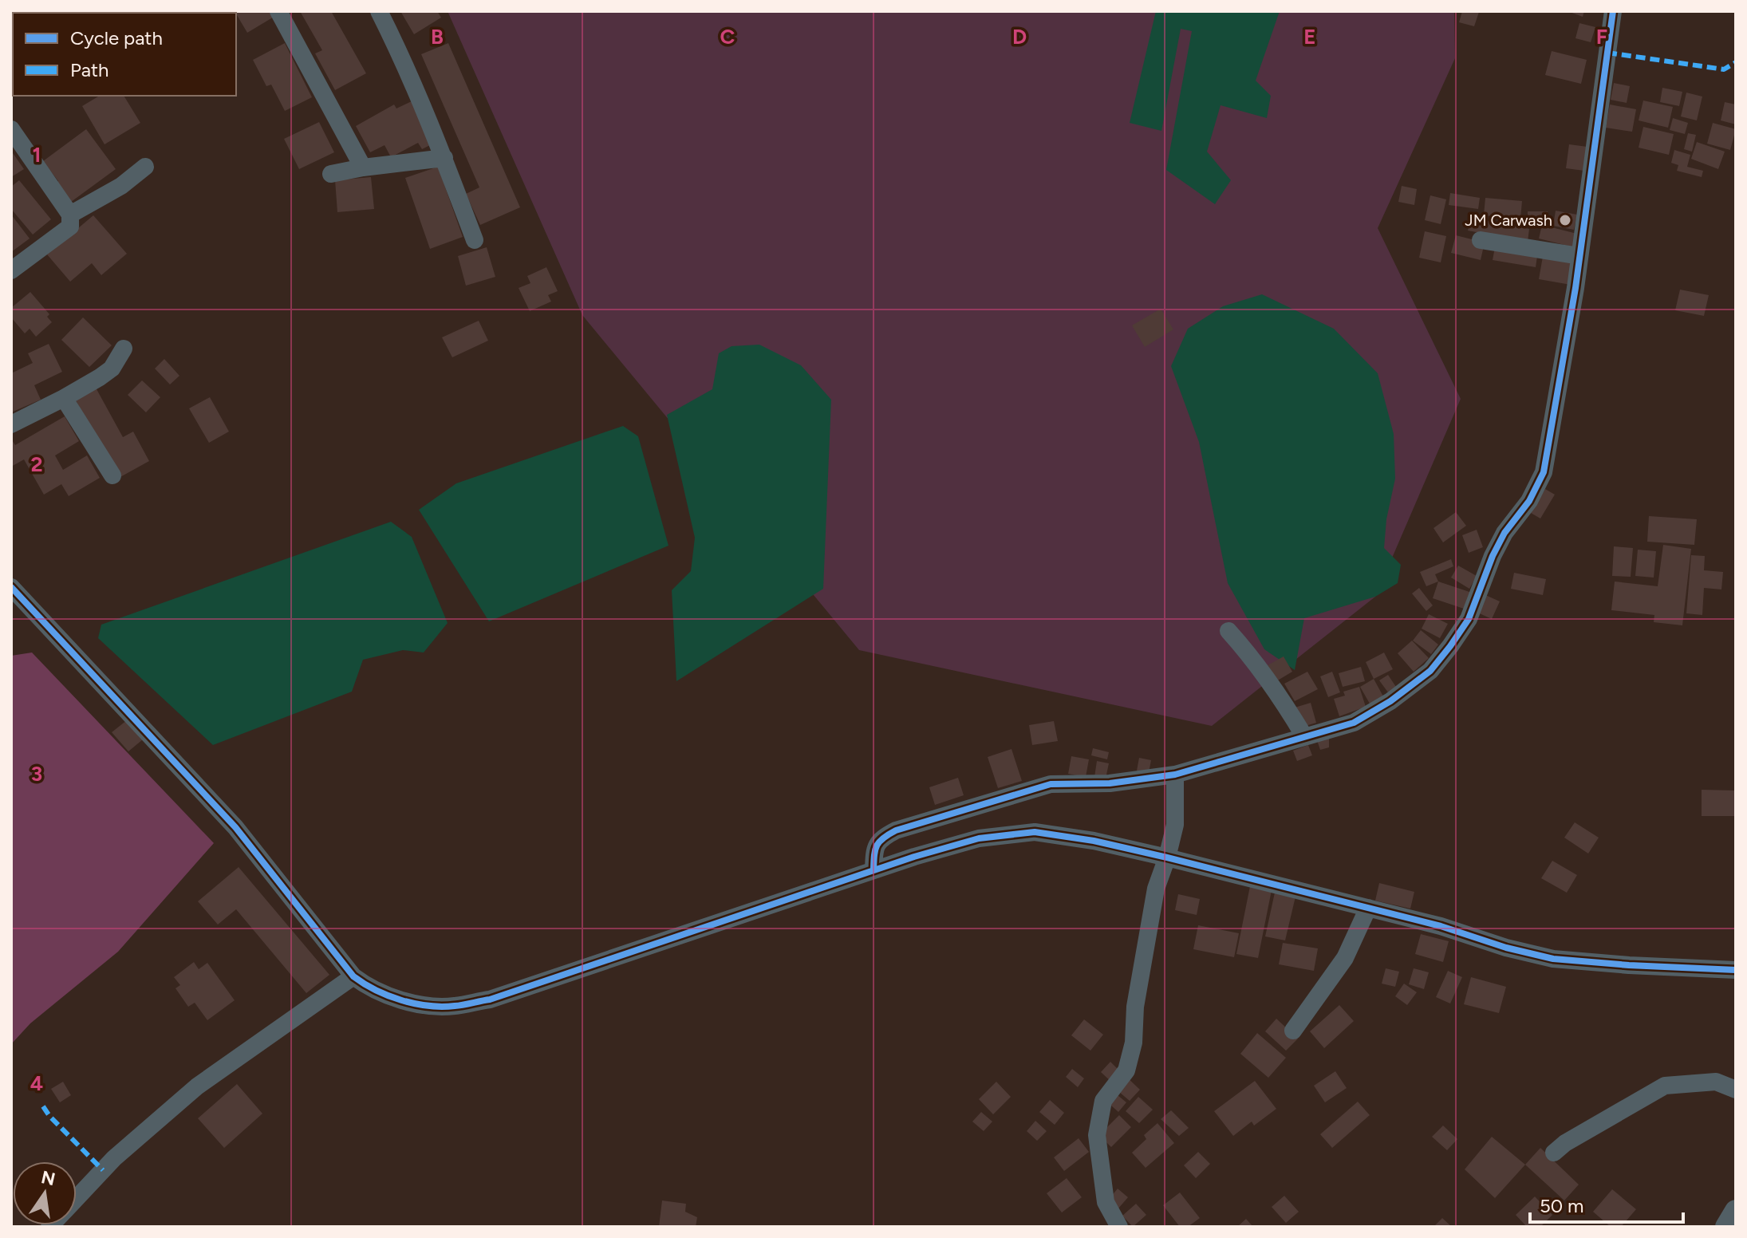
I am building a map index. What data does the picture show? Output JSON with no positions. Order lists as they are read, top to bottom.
{
  "places": ["JM Carwash"],
  "legend": ["Cycle path", "Path"],
  "scale_bar": "50 m",
  "north": "top",
  "grid": {
    "columns": [
      "B",
      "C",
      "D",
      "E",
      "F"
    ],
    "rows": [
      "1",
      "2",
      "3",
      "4"
    ]
  }
}
